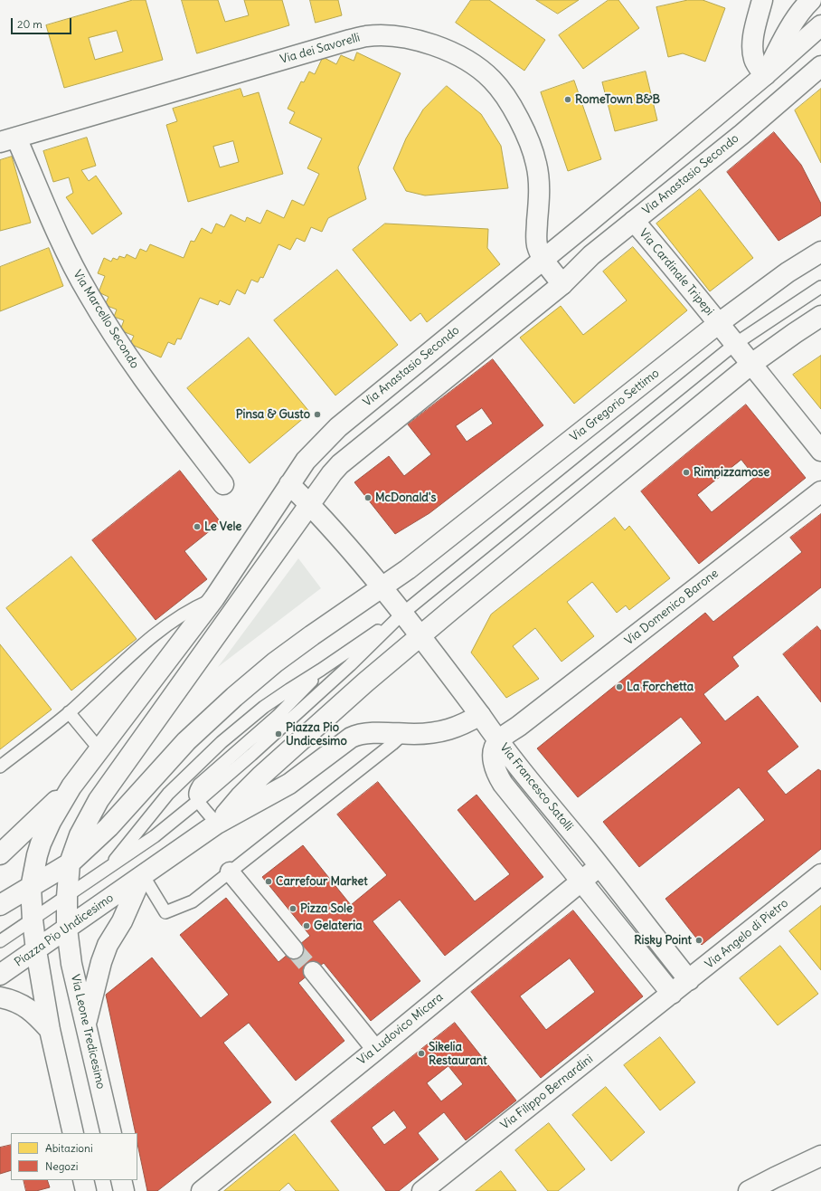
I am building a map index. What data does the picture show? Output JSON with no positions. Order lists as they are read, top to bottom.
{
  "streets": {
    "main road": [
      "Via dei Savorelli",
      "Via Anastasio Secondo",
      "Via Cardinale Tripepi",
      "Via Marcello Secondo",
      "Via Gregorio Settimo",
      "Via Domenico Barone",
      "Via Francesco Satolli",
      "Piazza Pio Undicesimo",
      "Via Angelo di Pietro",
      "Via Ludovico Micara",
      "Via Leone Tredicesimo",
      "Via Filippo Bernardini"
    ]
  },
  "crossings": [
    ["Via dei Savorelli", "Via Anastasio Secondo"],
    ["Via dei Savorelli", "Via Marcello Secondo"],
    ["Via Anastasio Secondo", "Via Cardinale Tripepi"],
    ["Via Cardinale Tripepi", "Via Gregorio Settimo"],
    ["Via Cardinale Tripepi", "Piazza Pio Undicesimo"],
    ["Via Domenico Barone", "Via Francesco Satolli"],
    ["Via Francesco Satolli", "Via Angelo di Pietro"],
    ["Via Francesco Satolli", "Via Ludovico Micara"],
    ["Via Francesco Satolli", "Via Filippo Bernardini"],
    ["Piazza Pio Undicesimo", "Via Leone Tredicesimo"],
    ["Via Angelo di Pietro", "Via Filippo Bernardini"]
  ],
  "places": [
    "RomeTown B&B",
    "Pinsa & Gusto",
    "Rimpizzamose",
    "McDonald's",
    "Le Vele",
    "La Forchetta",
    "Piazza Pio Undicesimo",
    "Carrefour Market",
    "Pizza Sole",
    "Gelateria",
    "Risky Point",
    "Sikelia Restaurant"
  ],
  "legend": ["Abitazioni", "Negozi"],
  "scale_bar": "20 m"
}
